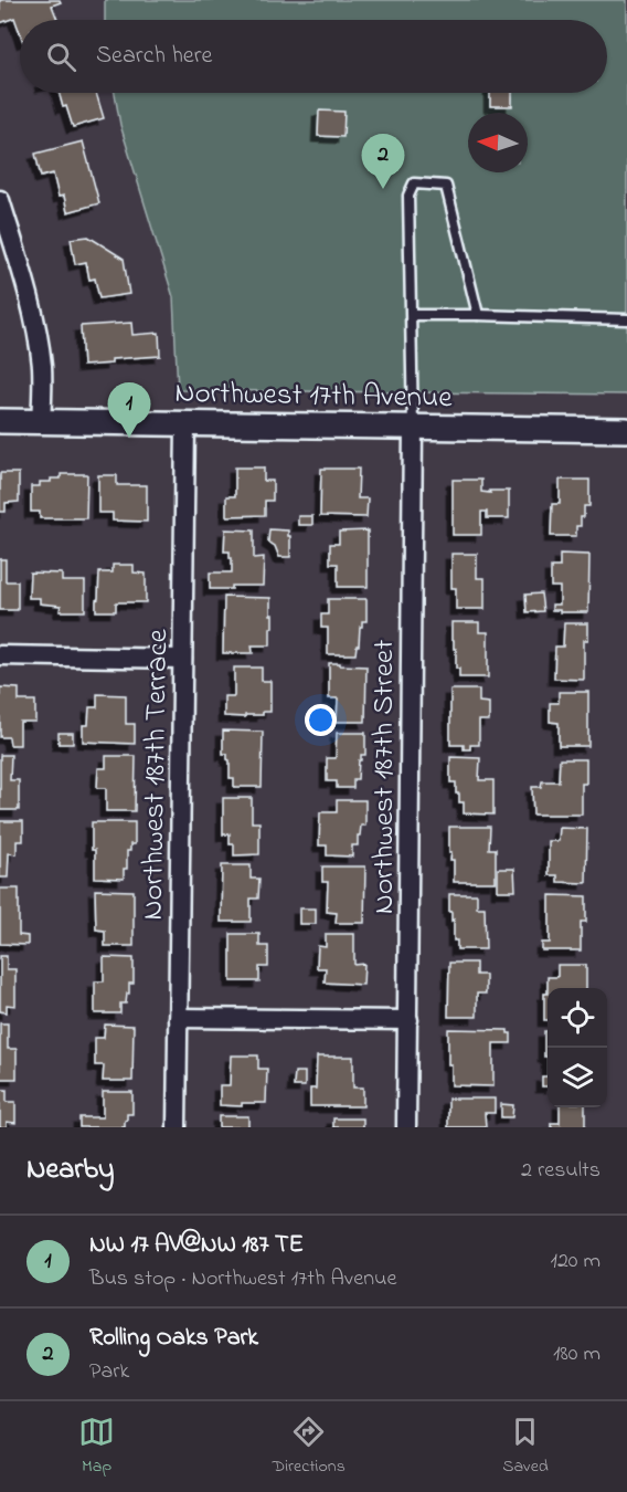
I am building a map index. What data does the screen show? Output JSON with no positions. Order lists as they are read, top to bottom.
{
  "streets": {
    "street": ["Northwest 17th Avenue", "Northwest 187th Terrace", "Northwest 187th Street"]
  },
  "crossings": [
    ["Northwest 17th Avenue", "Northwest 187th Terrace"],
    ["Northwest 17th Avenue", "Northwest 187th Street"]
  ],
  "north": "left",
  "page": {
    "search": "Search here",
    "pins": ["2", "1"],
    "heading": ["Nearby", "2 results"],
    "list": [
      {
        "mark": "1",
        "name": "NW 17 AV@NW 187 TE",
        "note": "Bus stop · Northwest 17th Avenue",
        "value": "120 m"
      },
      {
        "mark": "2",
        "name": "Rolling Oaks Park",
        "note": "Park",
        "value": "180 m"
      }
    ],
    "nav": ["Map", "Directions", "Saved"]
  }
}
